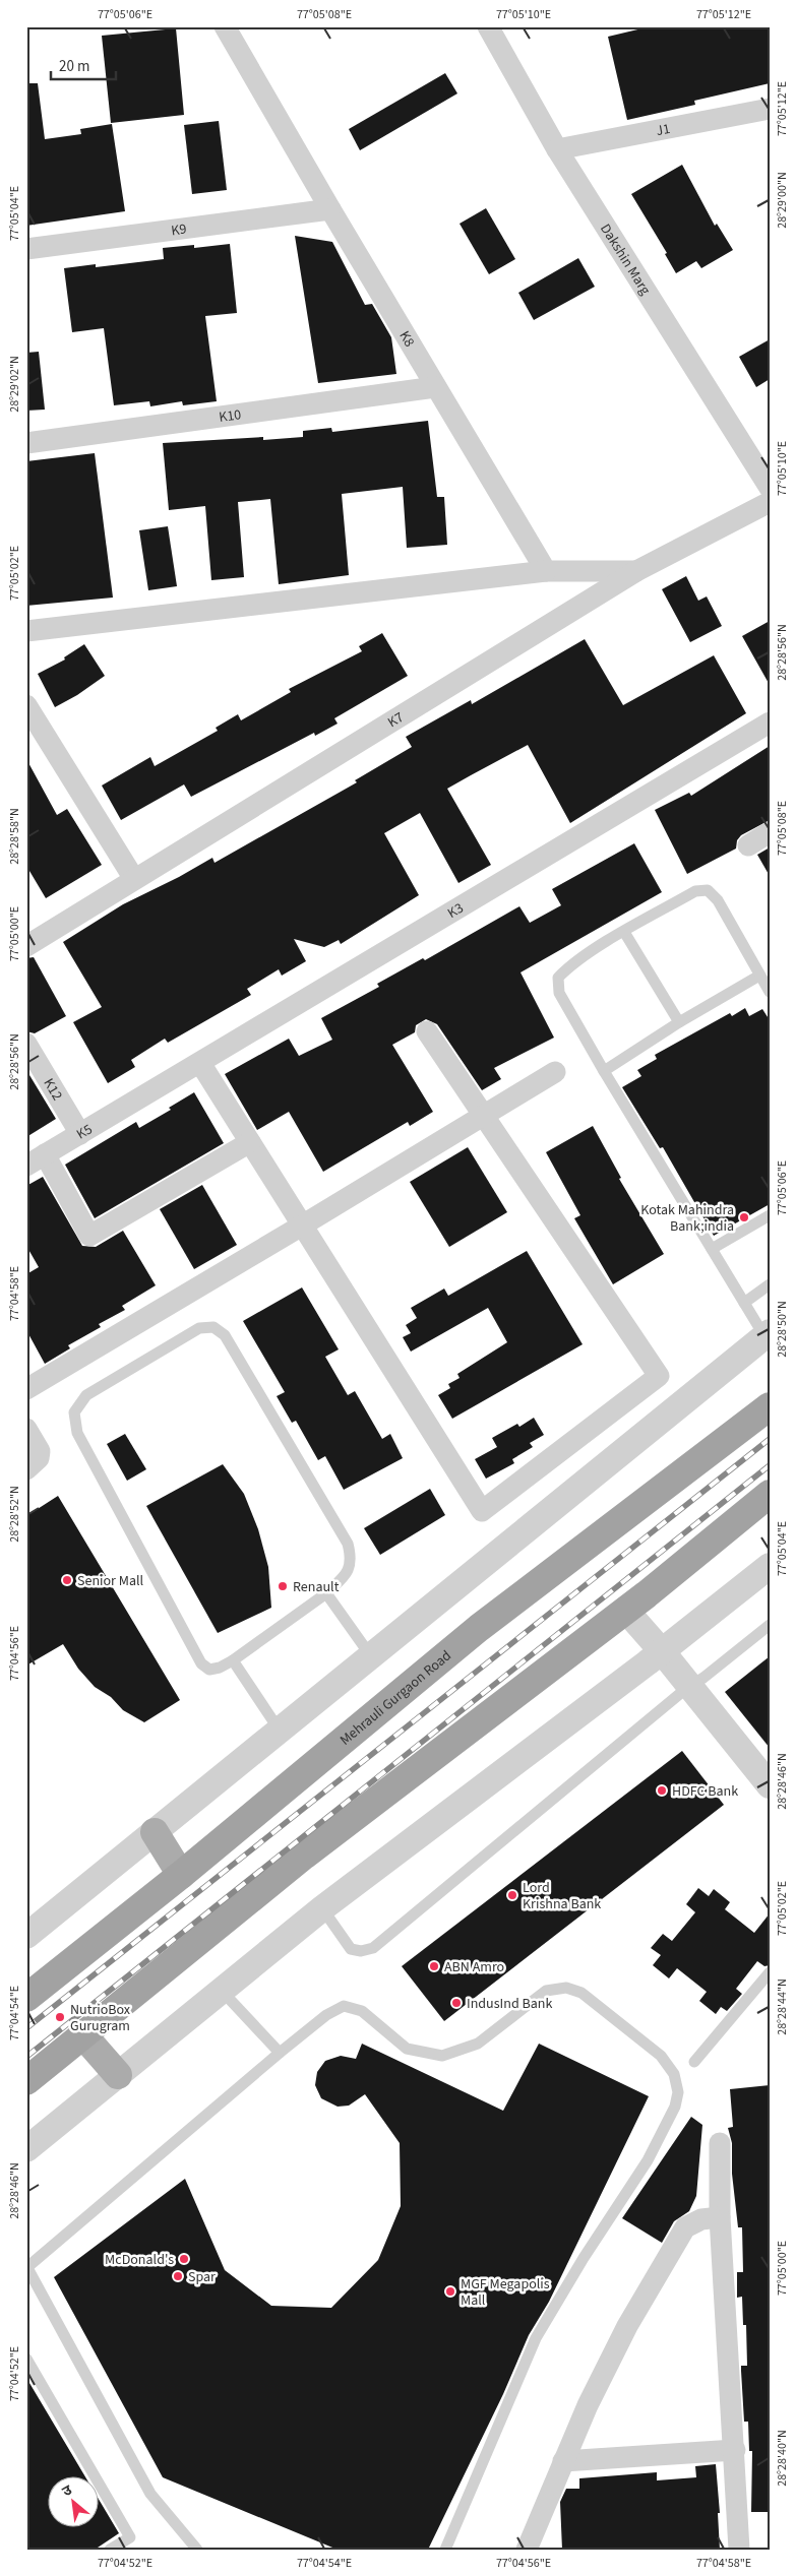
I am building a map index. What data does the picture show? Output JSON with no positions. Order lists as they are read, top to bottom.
{
  "streets": {
    "highway": ["Mehrauli Gurgaon Road"],
    "street": [
      "J1",
      "K9",
      "Dakshin Marg",
      "K8",
      "K10",
      "K7",
      "K3",
      "K12",
      "K5"
    ]
  },
  "crossings": [
    ["J1", "Dakshin Marg"],
    ["K9", "K8"],
    ["K8", "K10"],
    ["K3", "K5"],
    ["K12", "K5"]
  ],
  "places": [
    "Kotak Mahindra Bank;india",
    "Senior Mall",
    "Renault",
    "HDFC Bank",
    "Lord Krishna Bank",
    "ABN Amro",
    "IndusInd Bank",
    "NutrioBox Gurugram",
    "McDonald's",
    "Spar",
    "MGF Megapolis Mall"
  ],
  "scale_bar": "20 m",
  "north": "top left",
  "coordinates": [
    "77°05'06\"E",
    "77°05'08\"E",
    "77°05'10\"E",
    "77°05'12\"E",
    "28°29'00\"N",
    "77°05'04\"E",
    "28°29'02\"N",
    "77°05'02\"E",
    "28°28'56\"N",
    "28°28'58\"N",
    "77°05'00\"E",
    "77°04'58\"E",
    "28°28'50\"N",
    "28°28'52\"N",
    "77°04'56\"E",
    "28°28'46\"N",
    "28°28'44\"N",
    "77°04'54\"E",
    "77°04'52\"E",
    "28°28'40\"N"
  ]
}
